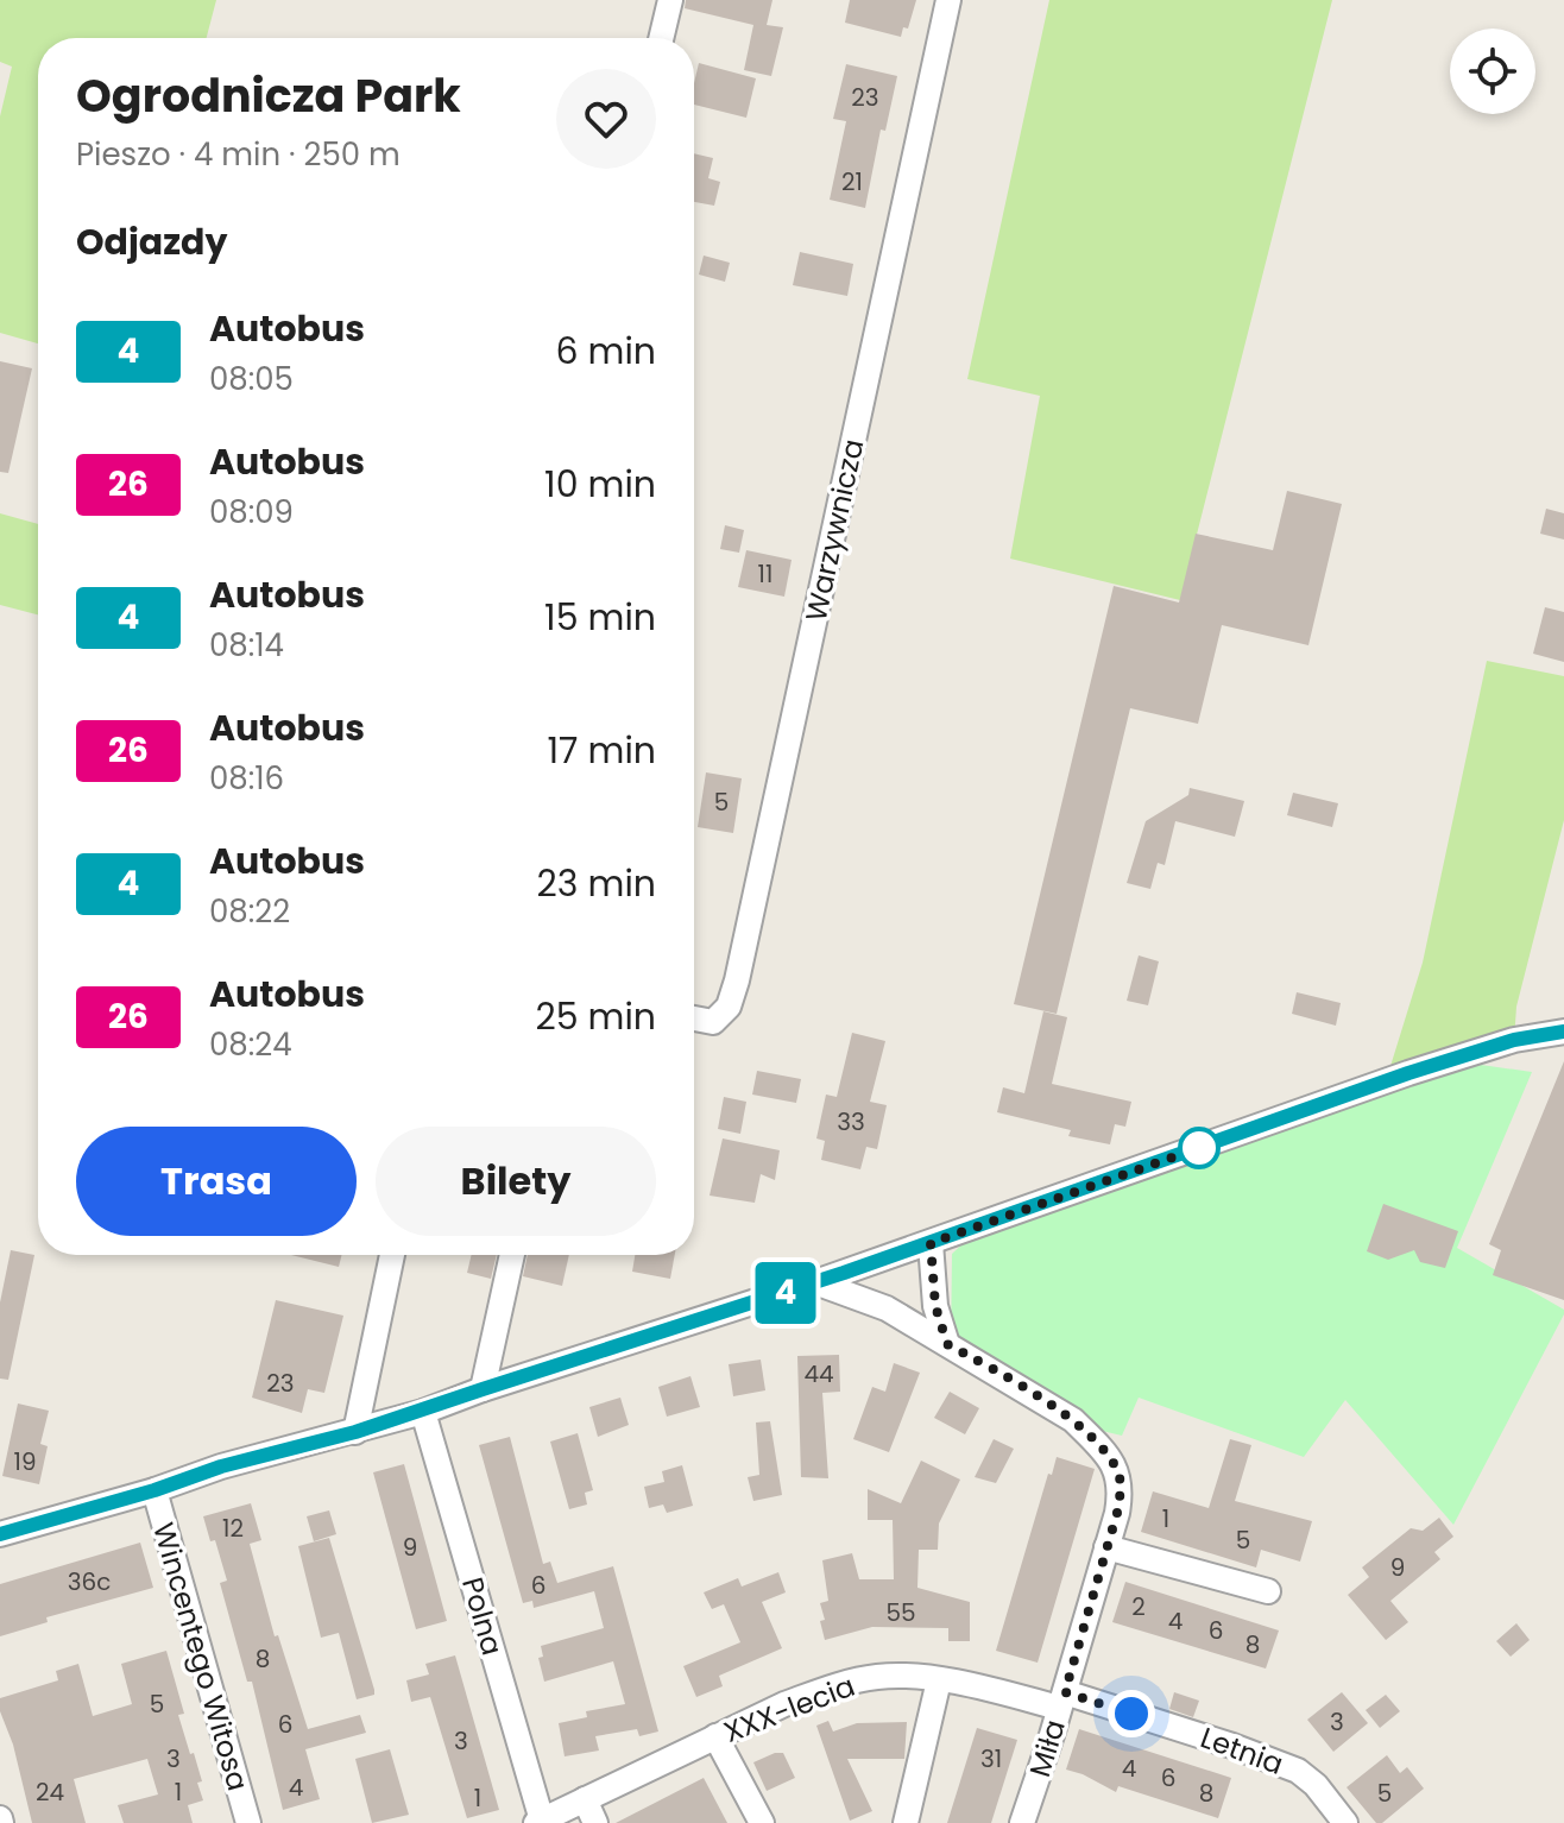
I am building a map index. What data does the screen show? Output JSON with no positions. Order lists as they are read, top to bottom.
{
  "streets": {
    "street": [
      "Warzywnicza",
      "Polna",
      "Wincentego Witosa",
      "XXX-lecia",
      "Miła",
      "Letnia"
    ]
  },
  "crossings": [
    ["Polna", "XXX-lecia"],
    ["XXX-lecia", "Miła"],
    ["XXX-lecia", "Letnia"],
    ["Miła", "Letnia"]
  ],
  "lines": ["bus line 4"],
  "house_numbers": [
    "23",
    "21",
    "11",
    "5",
    "33",
    "44",
    "23",
    "19",
    "1",
    "12",
    "5",
    "9",
    "9",
    "36c",
    "6",
    "2",
    "55",
    "4",
    "6",
    "8",
    "8",
    "5",
    "3",
    "6",
    "3",
    "3",
    "31",
    "4",
    "6",
    "4",
    "24",
    "1",
    "8",
    "5",
    "1"
  ],
  "page": {
    "on_map": "4",
    "heading": [
      ["Ogrodnicza Park", "Pieszo · 4 min · 250 m"],
      "Odjazdy"
    ],
    "list": [
      {
        "mark": "4",
        "name": "Autobus",
        "note": "08:05",
        "value": "6 min"
      },
      {
        "mark": "26",
        "name": "Autobus",
        "note": "08:09",
        "value": "10 min"
      },
      {
        "mark": "4",
        "name": "Autobus",
        "note": "08:14",
        "value": "15 min"
      },
      {
        "mark": "26",
        "name": "Autobus",
        "note": "08:16",
        "value": "17 min"
      },
      {
        "mark": "4",
        "name": "Autobus",
        "note": "08:22",
        "value": "23 min"
      },
      {
        "mark": "26",
        "name": "Autobus",
        "note": "08:24",
        "value": "25 min"
      }
    ],
    "buttons": ["Trasa", "Bilety"]
  }
}
